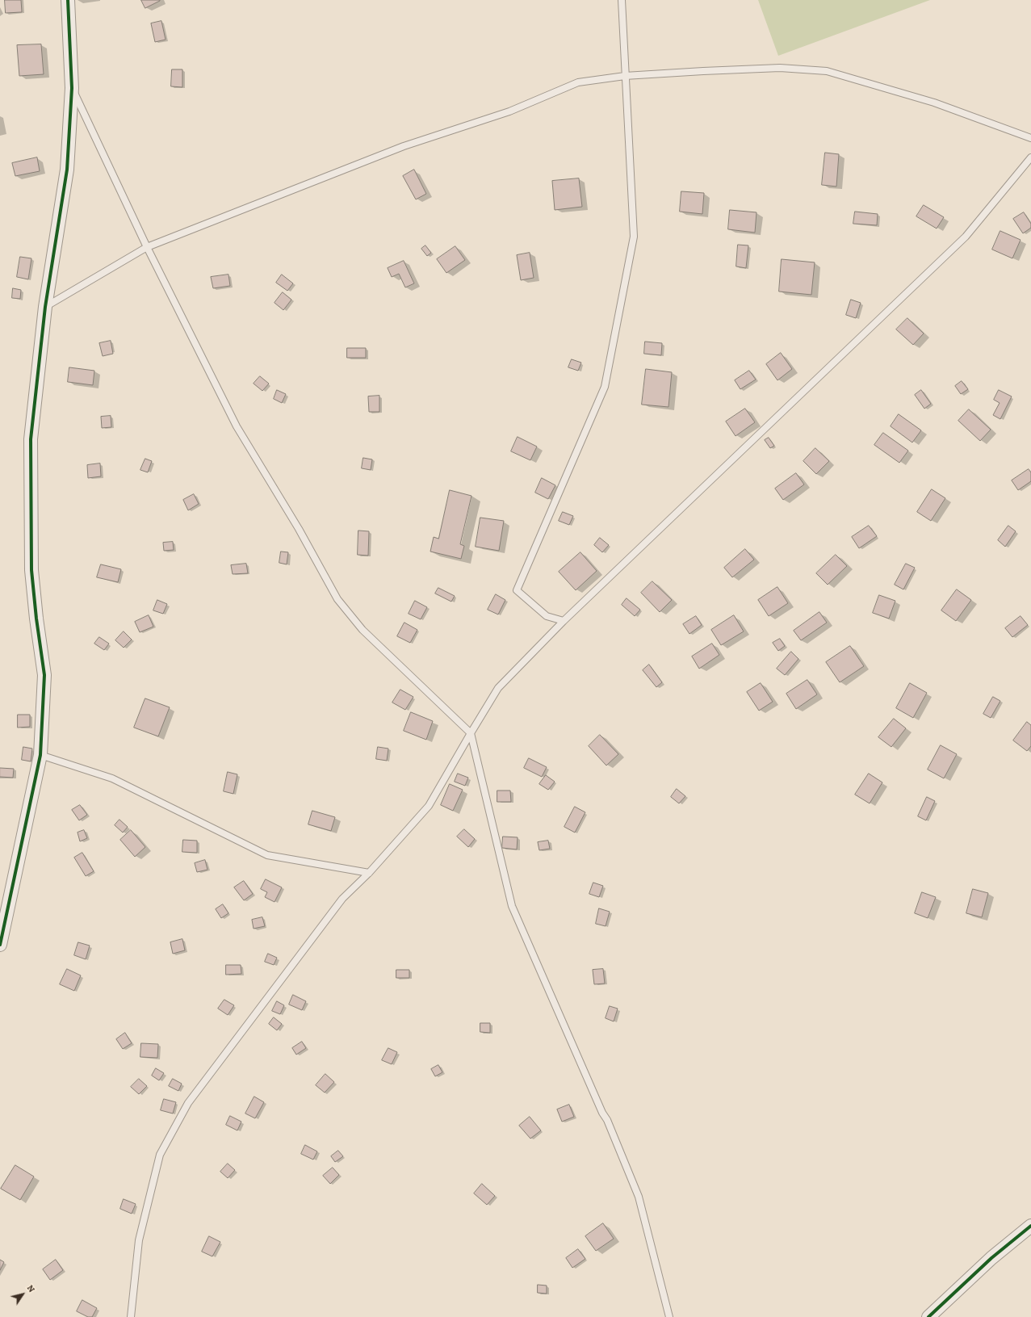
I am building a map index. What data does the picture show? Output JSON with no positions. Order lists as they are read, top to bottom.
{
  "north": "top right"
}
